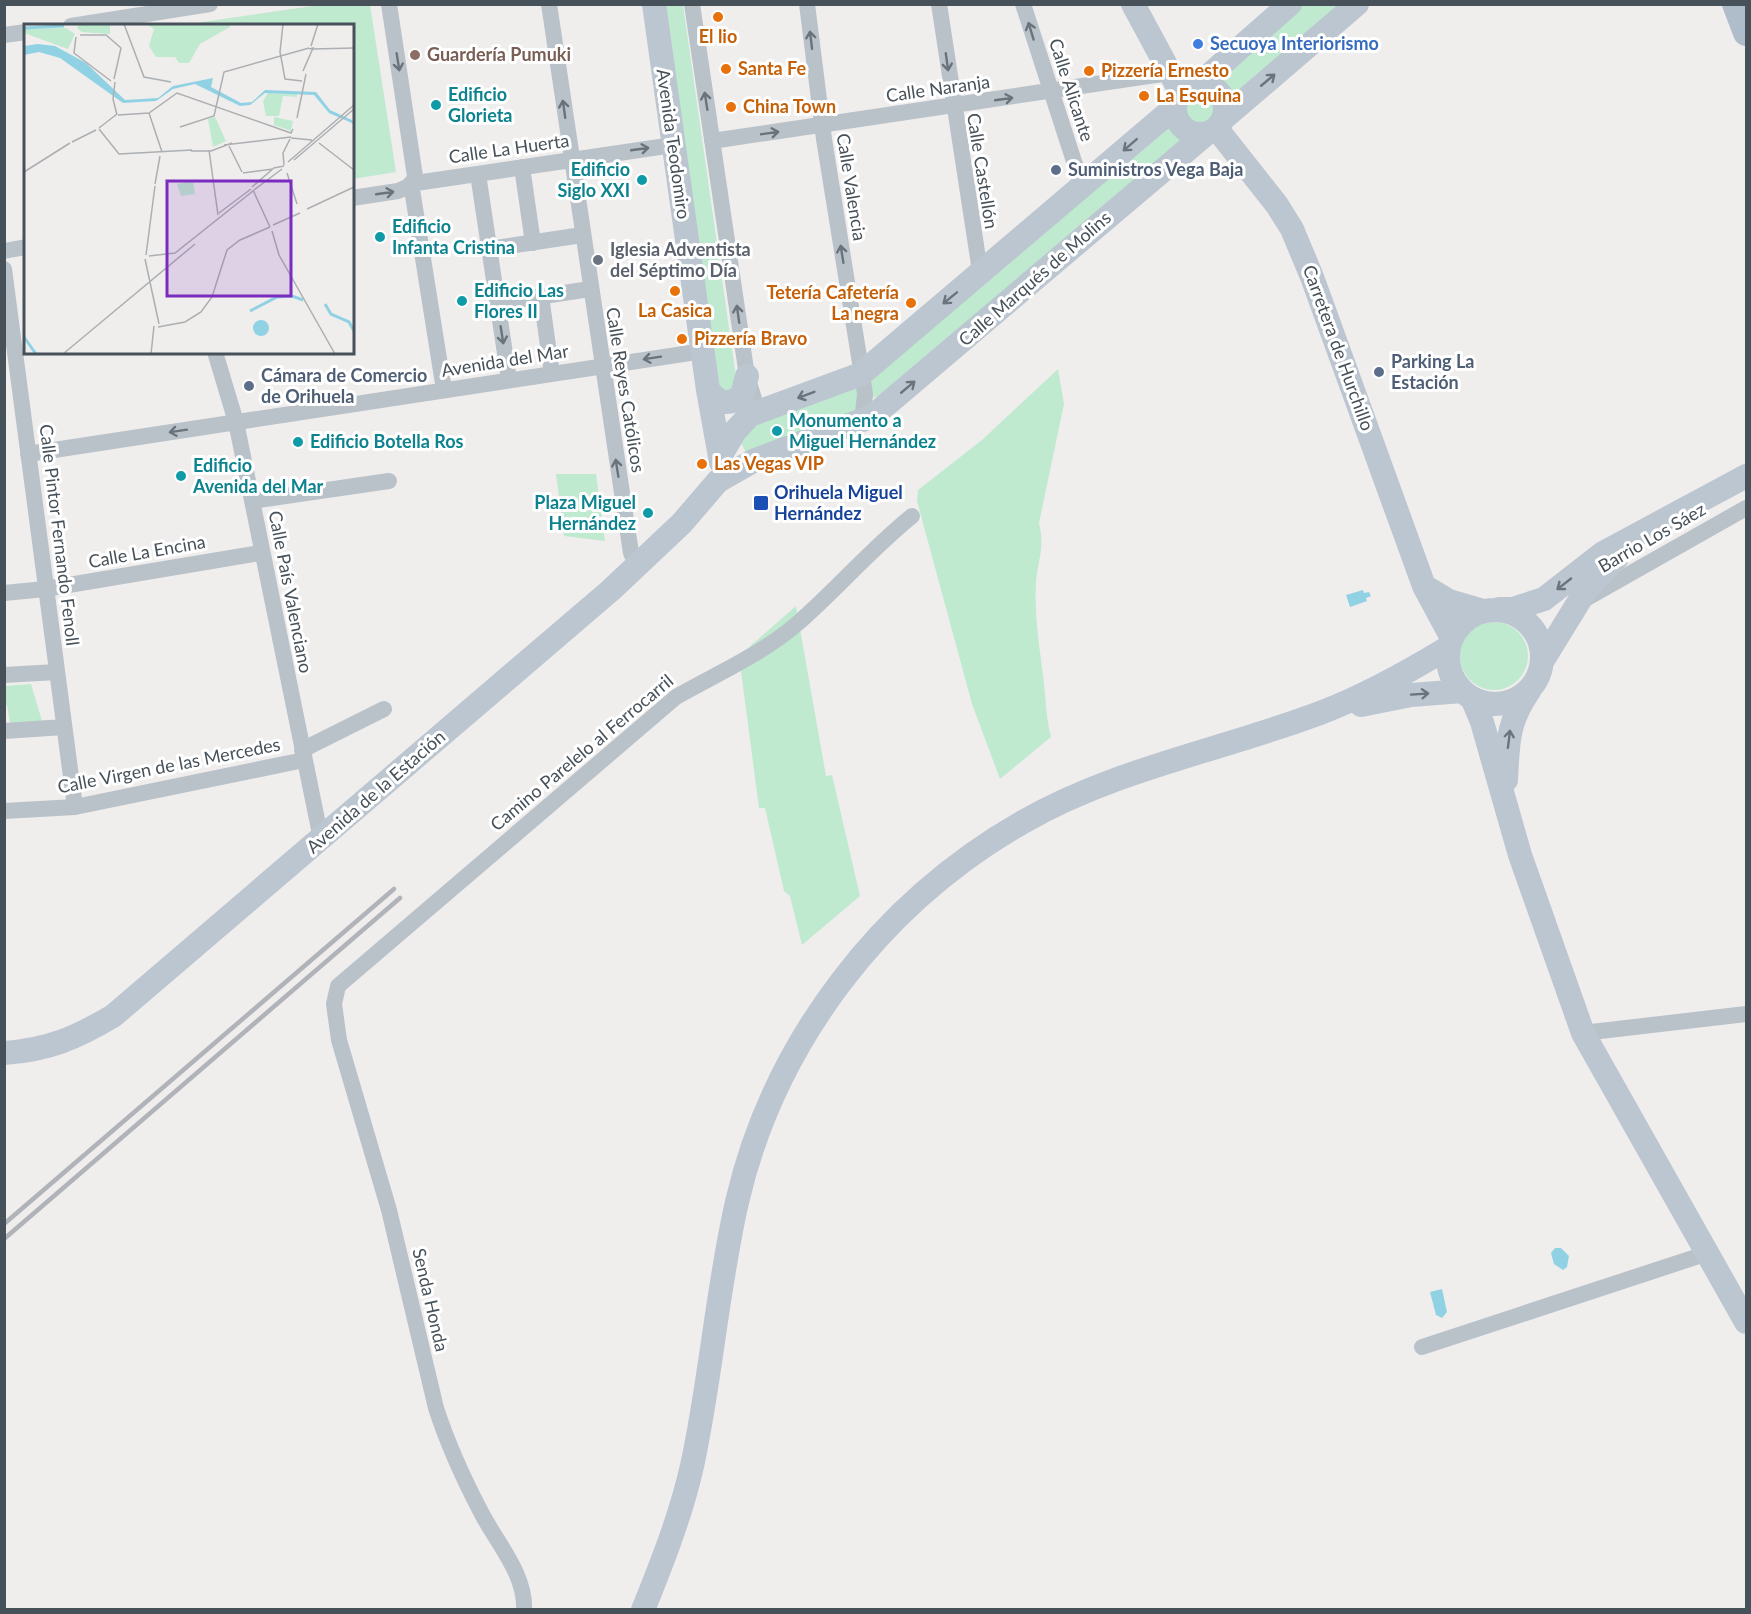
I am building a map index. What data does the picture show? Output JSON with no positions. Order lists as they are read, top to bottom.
{
  "streets": {
    "street": [
      "Calle Naranja",
      "Calle Alicante",
      "Avenida Teodomiro",
      "Calle La Huerta",
      "Calle Castellón",
      "Calle Valencia",
      "Calle Marqués de Molins",
      "Carretera de Hurchillo",
      "Avenida del Mar",
      "Calle Reyes Católicos",
      "Calle Pintor Fernando Fenoll",
      "Barrio Los Sáez",
      "Calle La Encina",
      "Calle País Valenciano",
      "Camino Parelelo al Ferrocarril",
      "Calle Virgen de las Mercedes",
      "Avenida de la Estación",
      "Senda Honda"
    ]
  },
  "crossings": [
    ["Calle Naranja", "Calle Alicante"],
    ["Calle Naranja", "Calle Castellón"],
    ["Calle Naranja", "Calle Valencia"],
    ["Calle Naranja", "Calle Marqués de Molins"],
    ["Calle Naranja", "Carretera de Hurchillo"],
    ["Avenida Teodomiro", "Calle La Huerta"],
    ["Avenida Teodomiro", "Calle Marqués de Molins"],
    ["Avenida Teodomiro", "Avenida del Mar"],
    ["Avenida Teodomiro", "Avenida de la Estación"],
    ["Calle La Huerta", "Calle Reyes Católicos"],
    ["Calle Marqués de Molins", "Carretera de Hurchillo"],
    ["Calle Marqués de Molins", "Avenida de la Estación"],
    ["Avenida del Mar", "Calle Reyes Católicos"],
    ["Avenida del Mar", "Calle Pintor Fernando Fenoll"],
    ["Avenida del Mar", "Calle País Valenciano"],
    ["Calle Reyes Católicos", "Avenida de la Estación"],
    ["Calle Pintor Fernando Fenoll", "Calle La Encina"],
    ["Calle Pintor Fernando Fenoll", "Calle Virgen de las Mercedes"],
    ["Calle La Encina", "Calle País Valenciano"],
    ["Calle País Valenciano", "Calle Virgen de las Mercedes"],
    ["Calle País Valenciano", "Avenida de la Estación"],
    ["Camino Parelelo al Ferrocarril", "Senda Honda"]
  ],
  "one_way": [
    "Calle Naranja",
    "Calle La Huerta",
    "Calle Castellón",
    "Avenida del Mar"
  ],
  "places": {
    "other": [
      "El lio",
      "Secuoya Interiorismo",
      "Guardería Pumuki",
      "Santa Fe",
      "Pizzería Ernesto",
      "La Esquina",
      "Edificio Glorieta",
      "China Town",
      "Suministros Vega Baja",
      "Edificio Siglo XXI",
      "Edificio Infanta Cristina",
      "Iglesia Adventista del Séptimo Día",
      "La Casica",
      "Edificio Las Flores II",
      "Tetería Cafetería La negra",
      "Pizzería Bravo",
      "Parking La Estación",
      "Cámara de Comercio de Orihuela",
      "Monumento a Miguel Hernández",
      "Edificio Botella Ros",
      "Las Vegas VIP",
      "Edificio Avenida del Mar",
      "Plaza Miguel Hernández"
    ],
    "transit": ["Orihuela Miguel Hernández"]
  }
}
